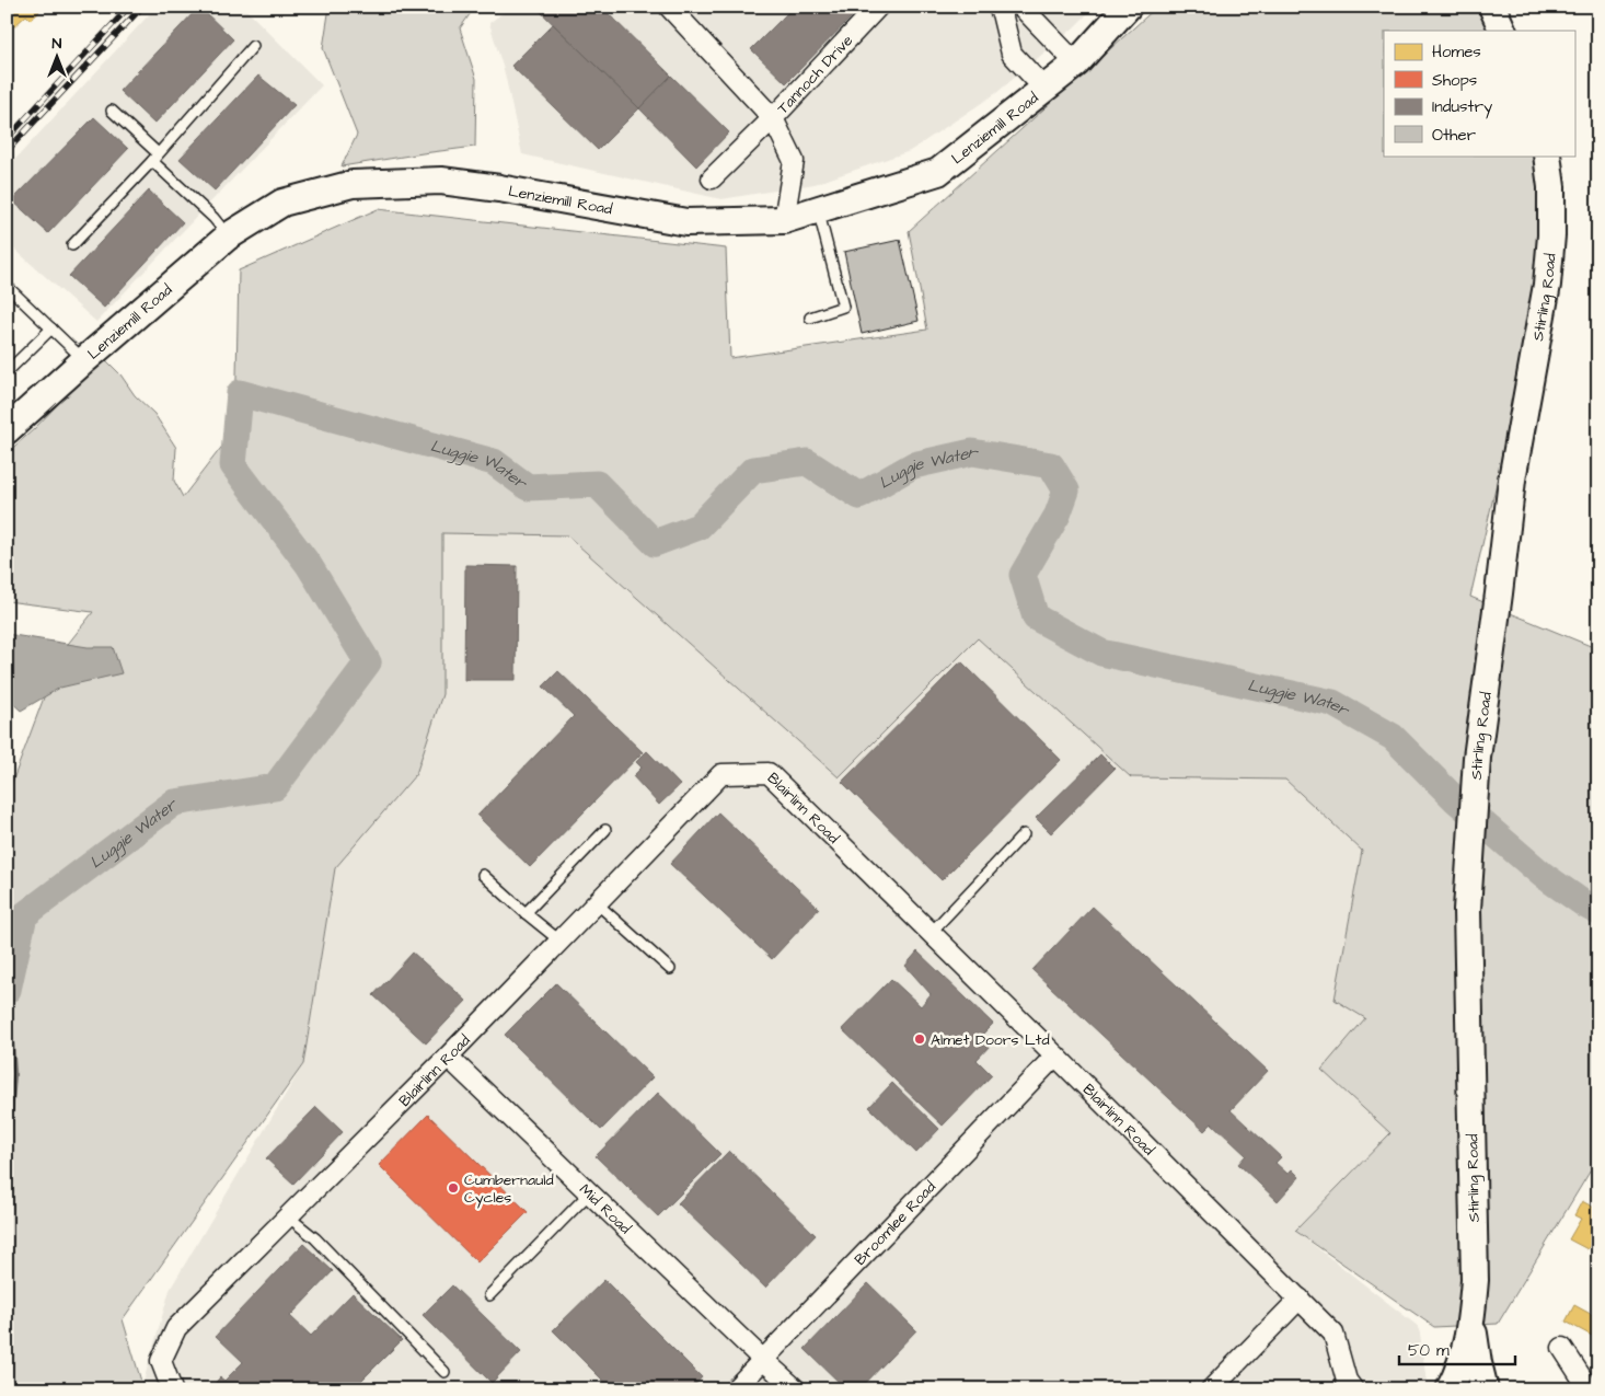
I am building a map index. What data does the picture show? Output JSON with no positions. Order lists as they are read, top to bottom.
{
  "streets": {
    "main road": ["Lenziemill Road", "Stirling Road"],
    "street": [
      "Tannoch Drive",
      "Blairlinn Road",
      "Mid Road",
      "Broomlee Road"
    ]
  },
  "crossings": [
    ["Tannoch Drive", "Lenziemill Road"],
    ["Blairlinn Road", "Mid Road"],
    ["Blairlinn Road", "Broomlee Road"],
    ["Mid Road", "Broomlee Road"]
  ],
  "water": ["Luggie Water"],
  "places": ["Almet Doors Ltd", "Cumbernauld Cycles"],
  "legend": [
    "Homes",
    "Shops",
    "Industry",
    "Other"
  ],
  "scale_bar": "50 m",
  "north": "top"
}
